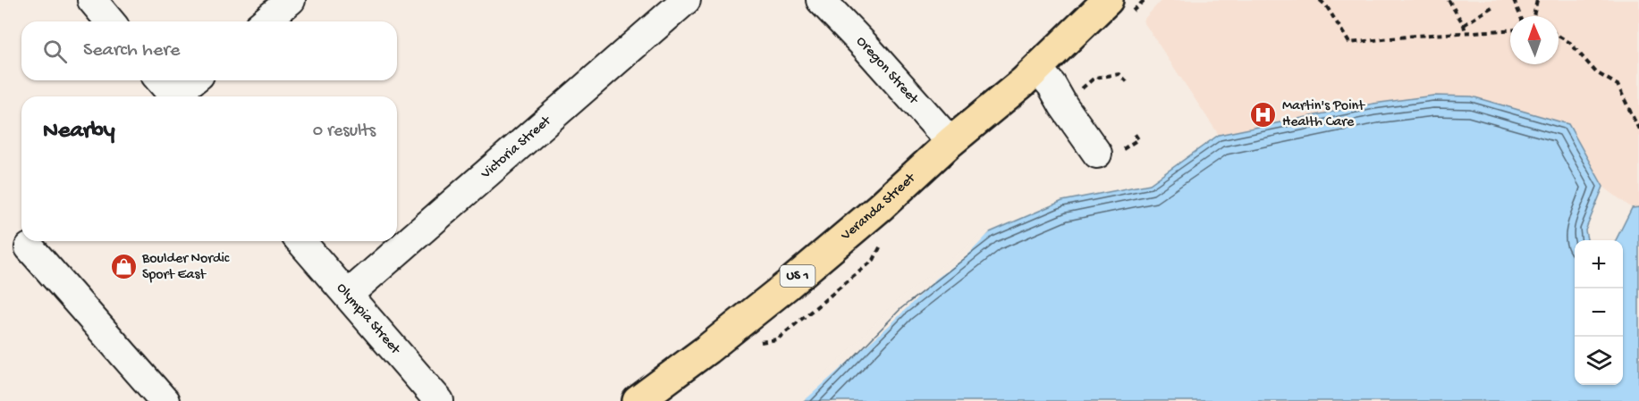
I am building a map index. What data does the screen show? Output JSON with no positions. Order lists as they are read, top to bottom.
{
  "streets": {
    "main road": ["Veranda Street", "US 1"],
    "street": ["Oregon Street", "Victoria Street", "Olympia Street"]
  },
  "crossings": [
    ["Oregon Street", "Veranda Street"],
    ["Victoria Street", "Olympia Street"]
  ],
  "places": {
    "hospital": ["Martin's Point Health Care"],
    "shop": ["Boulder Nordic Sport East"]
  },
  "north": "top",
  "page": {
    "search": "Search here",
    "heading": ["Nearby", "0 results"],
    "map_buttons": ["+", "−"]
  }
}
